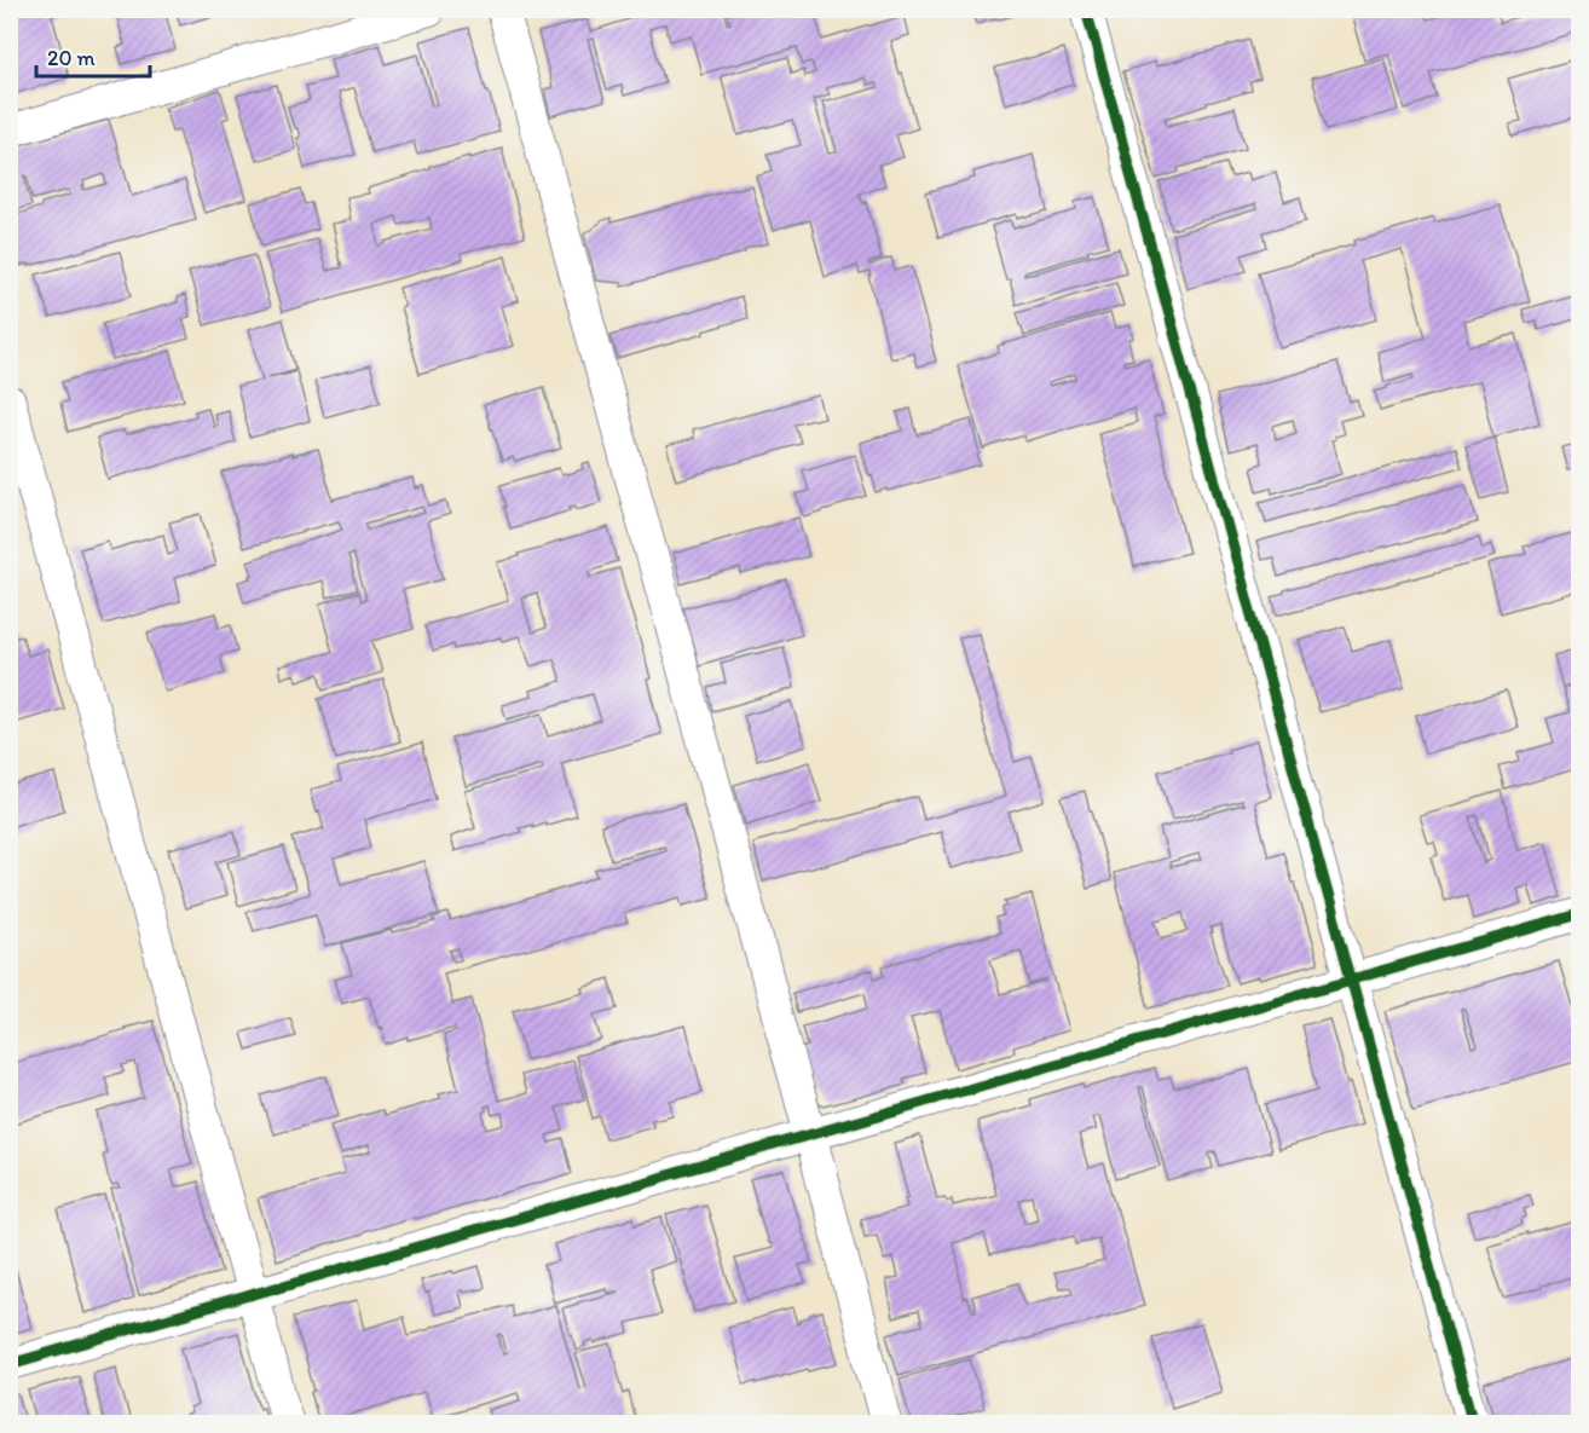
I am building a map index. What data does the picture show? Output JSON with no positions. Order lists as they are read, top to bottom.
{
  "scale_bar": "20 m"
}
